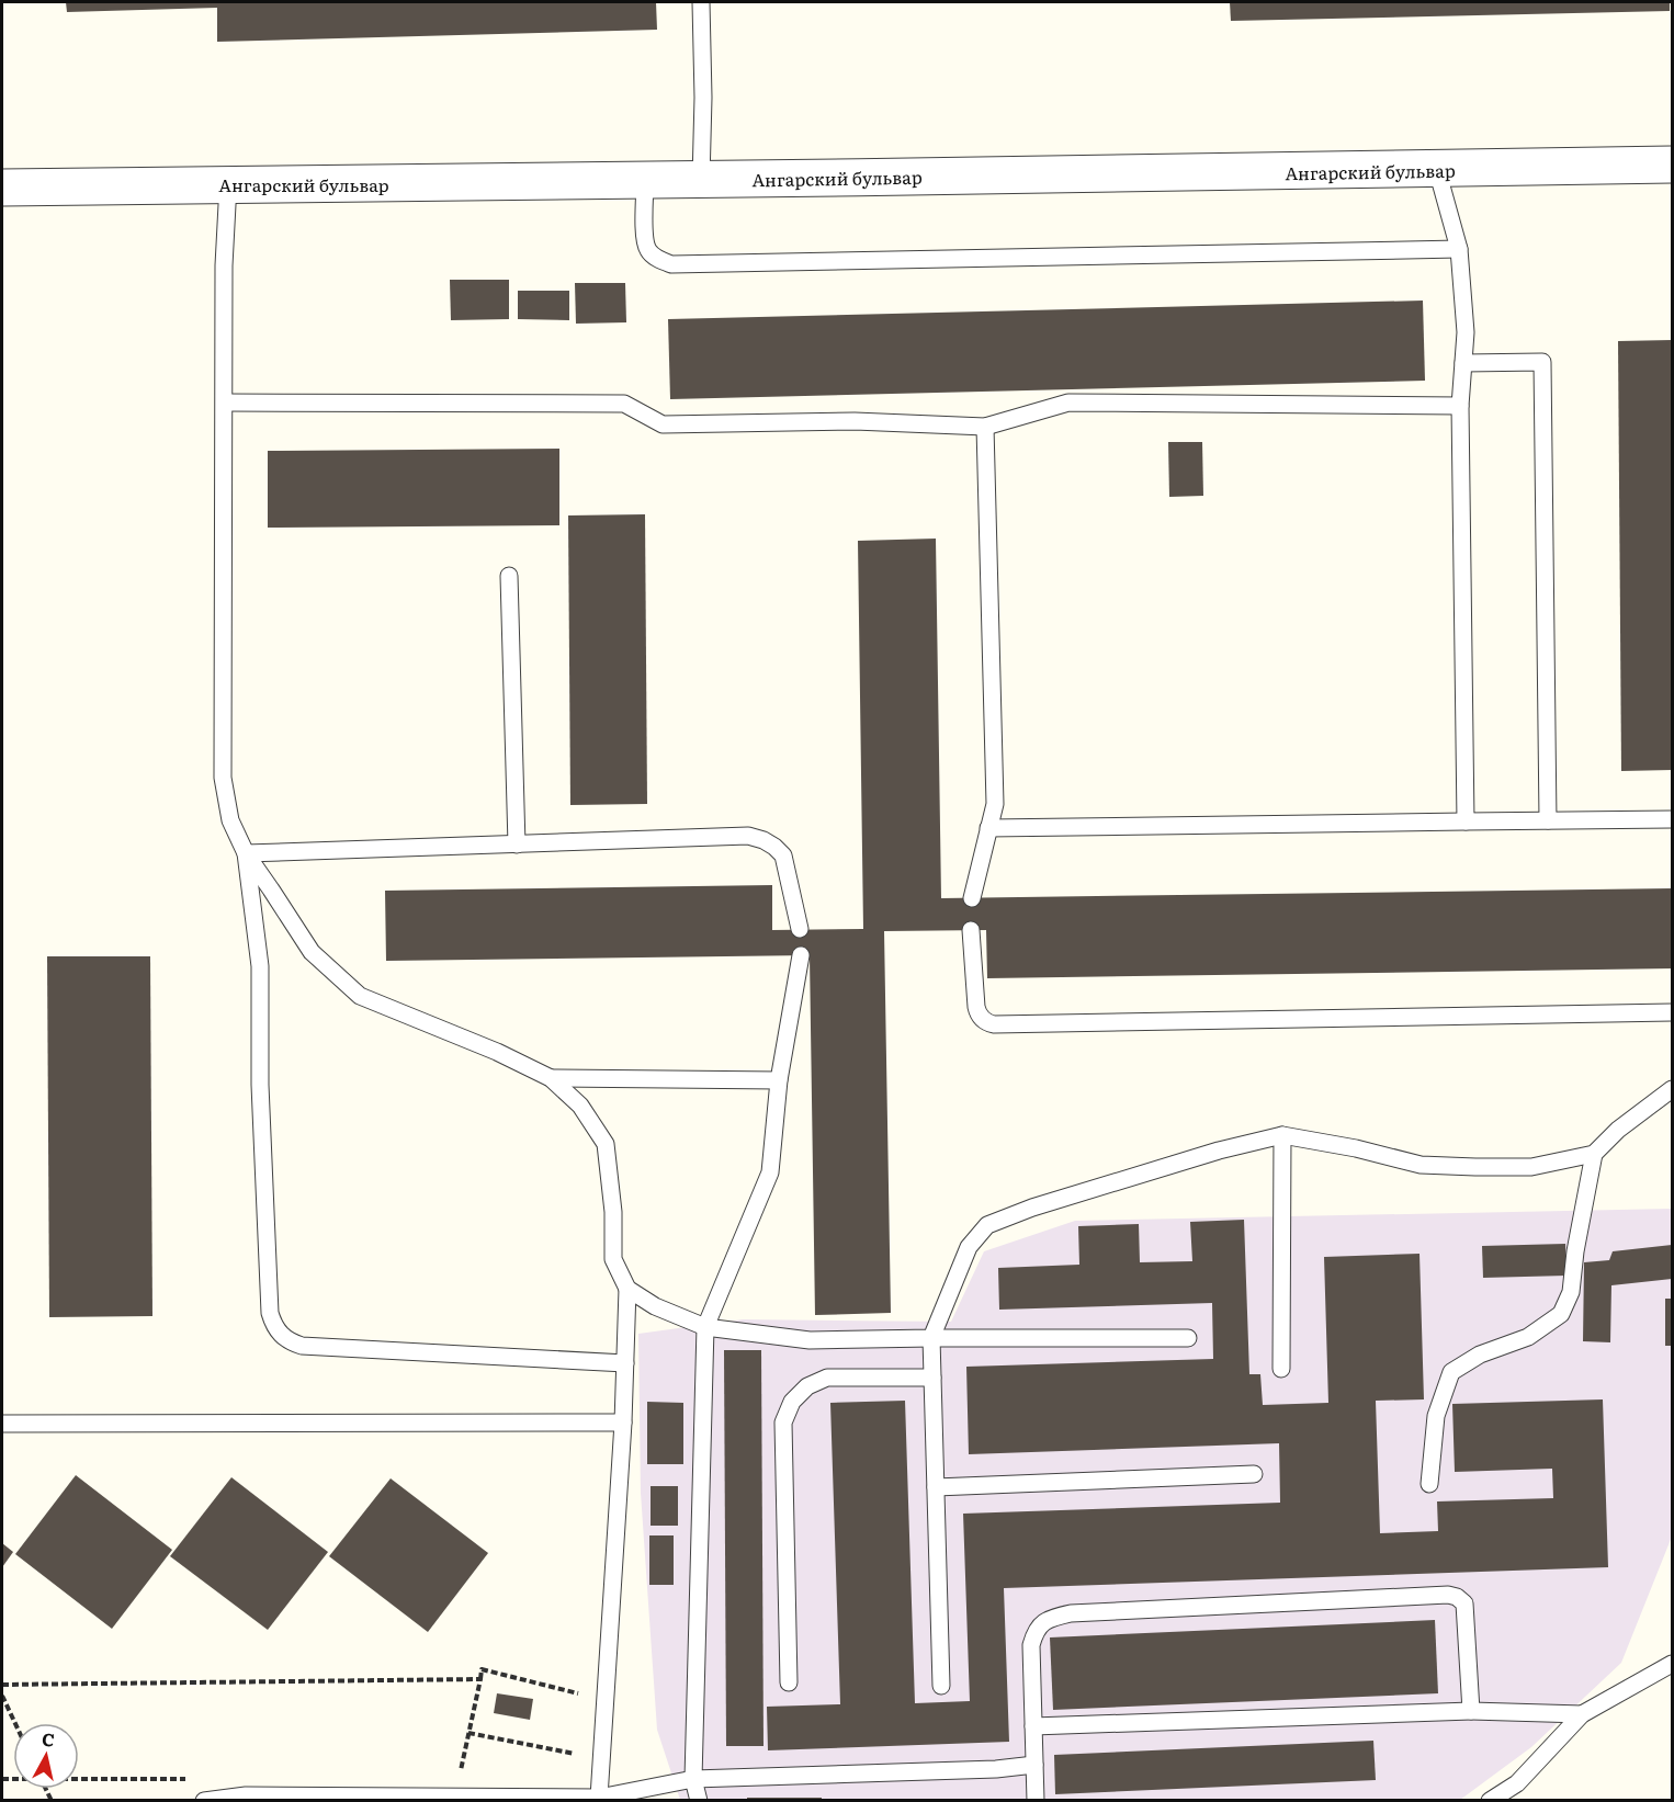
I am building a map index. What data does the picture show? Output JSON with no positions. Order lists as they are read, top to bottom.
{
  "streets": {
    "street": ["Ангарский бульвар"]
  },
  "north": "top"
}
